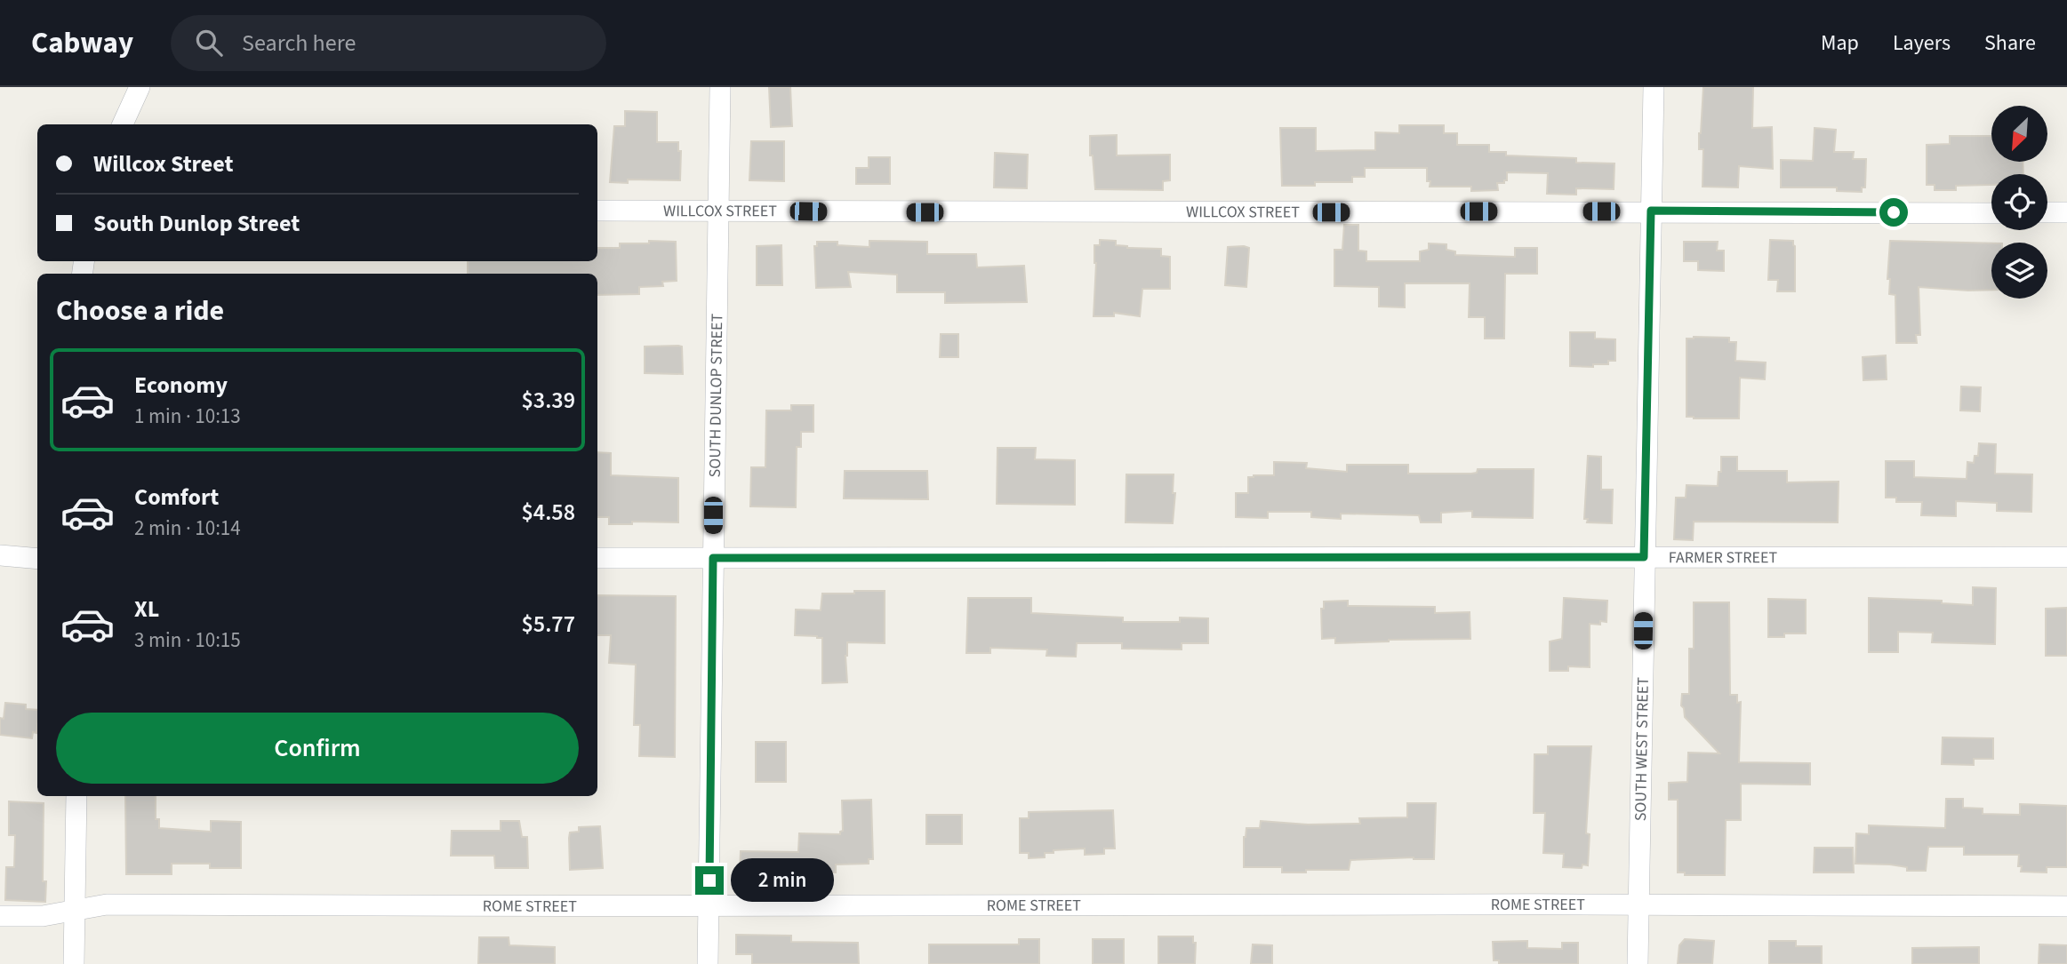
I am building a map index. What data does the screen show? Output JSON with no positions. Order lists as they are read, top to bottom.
{
  "streets": {
    "street": [
      "WILLCOX STREET",
      "SOUTH DUNLOP STREET",
      "FARMER STREET",
      "SOUTH WEST STREET",
      "ROME STREET"
    ]
  },
  "crossings": [
    ["WILLCOX STREET", "SOUTH DUNLOP STREET"],
    ["WILLCOX STREET", "SOUTH WEST STREET"],
    ["SOUTH DUNLOP STREET", "FARMER STREET"],
    ["SOUTH DUNLOP STREET", "ROME STREET"],
    ["FARMER STREET", "SOUTH WEST STREET"],
    ["SOUTH WEST STREET", "ROME STREET"]
  ],
  "north": "bottom left",
  "page": {
    "header": "Cabway",
    "search": "Search here",
    "nav": ["Map", "Layers", "Share"],
    "banner": ["Willcox Street", "South Dunlop Street"],
    "heading": "Choose a ride",
    "list": [
      {
        "name": "Economy",
        "note": "1 min · 10:13",
        "value": "$3.39"
      },
      {
        "name": "Comfort",
        "note": "2 min · 10:14",
        "value": "$4.58"
      },
      {
        "name": "XL",
        "note": "3 min · 10:15",
        "value": "$5.77"
      }
    ],
    "buttons": "Confirm",
    "bubble": "2 min"
  }
}
